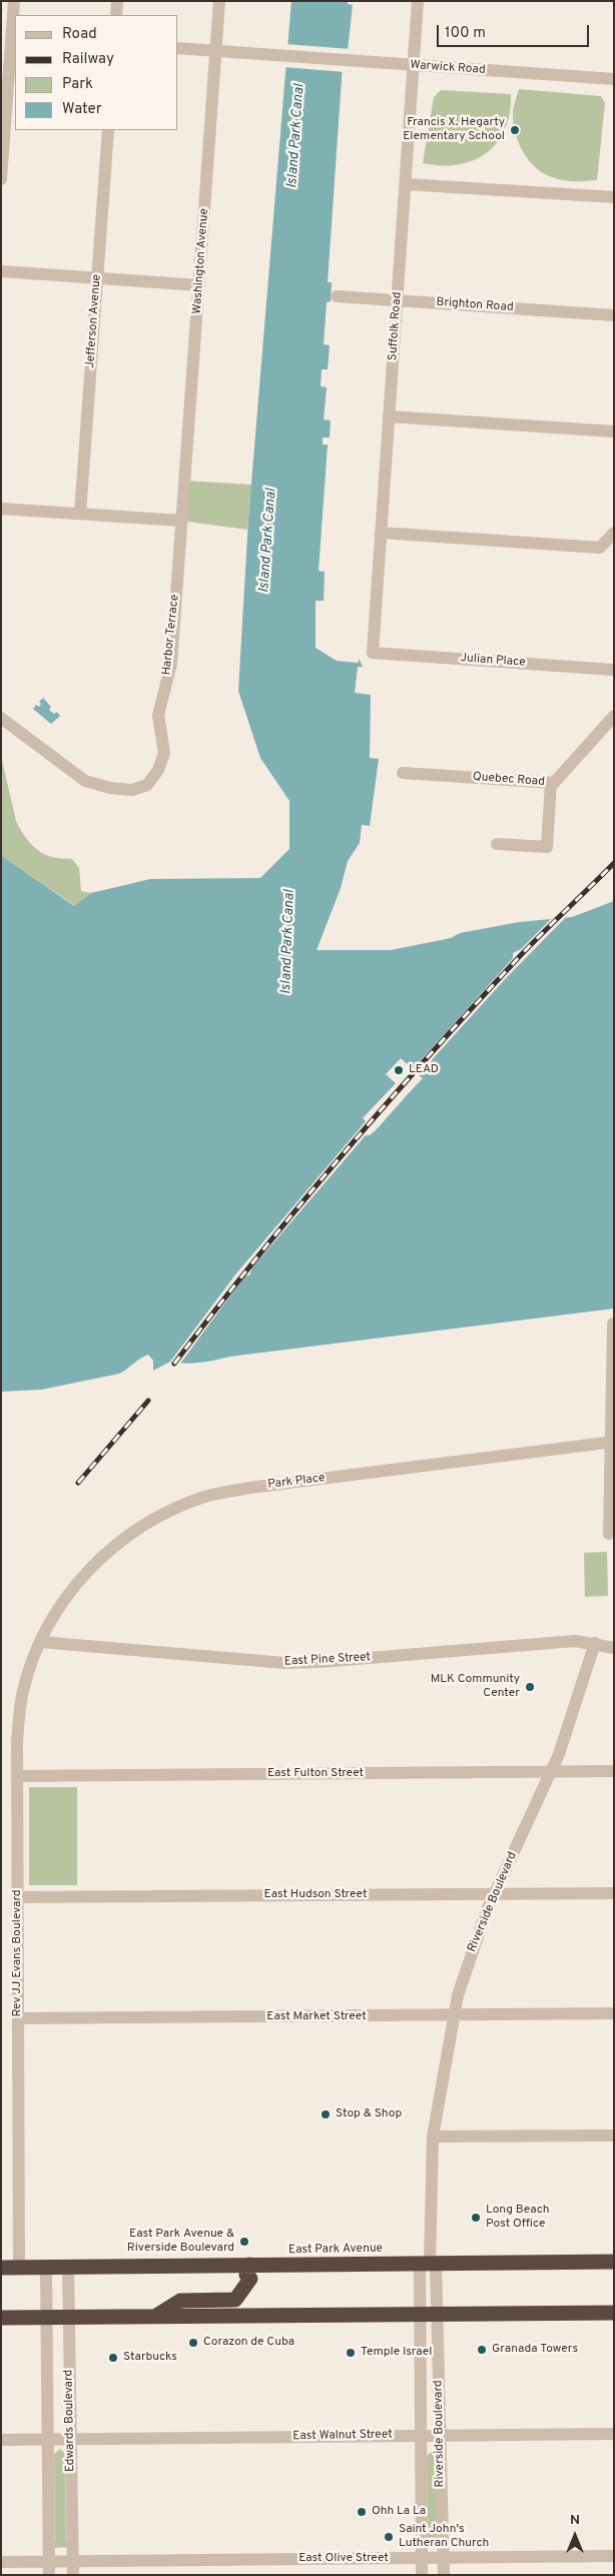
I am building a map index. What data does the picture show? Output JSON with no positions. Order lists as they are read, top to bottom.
{
  "streets": {
    "highway": ["East Park Avenue"],
    "street": [
      "Warwick Road",
      "Washington Avenue",
      "Brighton Road",
      "Jefferson Avenue",
      "Suffolk Road",
      "Harbor Terrace",
      "Julian Place",
      "Quebec Road",
      "Park Place",
      "East Pine Street",
      "East Fulton Street",
      "East Hudson Street",
      "Riverside Boulevard",
      "Rev JJ Evans Boulevard",
      "East Market Street",
      "Edwards Boulevard",
      "East Walnut Street",
      "East Olive Street"
    ]
  },
  "crossings": [
    ["Warwick Road", "Washington Avenue"],
    ["Warwick Road", "Suffolk Road"],
    ["Washington Avenue", "Harbor Terrace"],
    ["Brighton Road", "Suffolk Road"],
    ["Suffolk Road", "Julian Place"],
    ["Park Place", "East Pine Street"],
    ["Park Place", "Rev JJ Evans Boulevard"],
    ["East Pine Street", "Riverside Boulevard"],
    ["East Pine Street", "Rev JJ Evans Boulevard"],
    ["East Fulton Street", "Riverside Boulevard"],
    ["East Fulton Street", "Rev JJ Evans Boulevard"],
    ["East Hudson Street", "Riverside Boulevard"],
    ["East Hudson Street", "Rev JJ Evans Boulevard"],
    ["Riverside Boulevard", "East Market Street"],
    ["Riverside Boulevard", "East Park Avenue"],
    ["Riverside Boulevard", "East Walnut Street"],
    ["Riverside Boulevard", "East Olive Street"],
    ["Rev JJ Evans Boulevard", "East Market Street"],
    ["Rev JJ Evans Boulevard", "East Park Avenue"],
    ["East Park Avenue", "Edwards Boulevard"],
    ["Edwards Boulevard", "East Walnut Street"],
    ["Edwards Boulevard", "East Olive Street"]
  ],
  "water": ["Island Park Canal"],
  "places": [
    "Francis X. Hegarty Elementary School",
    "LEAD",
    "MLK Community Center",
    "Stop & Shop",
    "Long Beach Post Office",
    "East Park Avenue & Riverside Boulevard",
    "Corazon de Cuba",
    "Granada Towers",
    "Temple Israel",
    "Starbucks",
    "Ohh La La",
    "Saint John's Lutheran Church"
  ],
  "legend": [
    "Road",
    "Railway",
    "Park",
    "Water"
  ],
  "scale_bar": "100 m",
  "north": "top"
}
